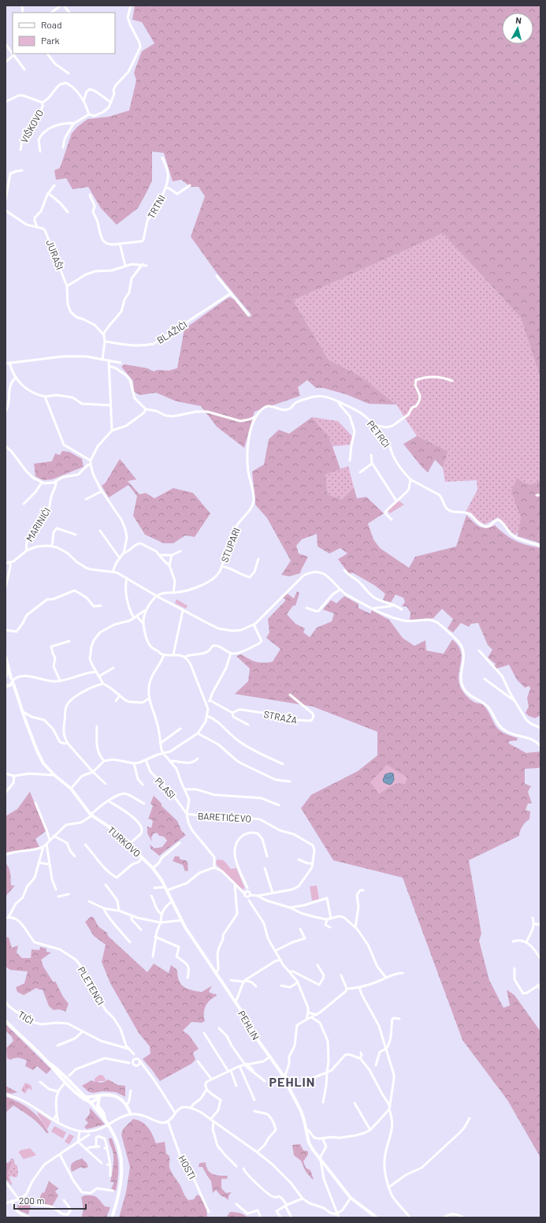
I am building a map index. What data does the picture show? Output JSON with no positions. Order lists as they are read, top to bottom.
{
  "streets": {
    "main road": ["TURKOVO", "PEHLIN"],
    "street": [
      "VIŠKOVO",
      "TRTNI",
      "JURAŠI",
      "BLAŽIĆI",
      "PETRCI",
      "MARINIĆI",
      "STUPARI",
      "STRAŽA",
      "PLASI",
      "BARETIĆEVO",
      "PLETENCI",
      "TIĆI",
      "HOSTI"
    ]
  },
  "crossings": [
    ["PETRCI", "STUPARI"],
    ["PLASI", "BARETIĆEVO"],
    ["TURKOVO", "PLETENCI"],
    ["TURKOVO", "PEHLIN"],
    ["PLETENCI", "TIĆI"]
  ],
  "districts": ["PEHLIN"],
  "legend": ["Road", "Park"],
  "scale_bar": "200 m",
  "north": "top"
}
